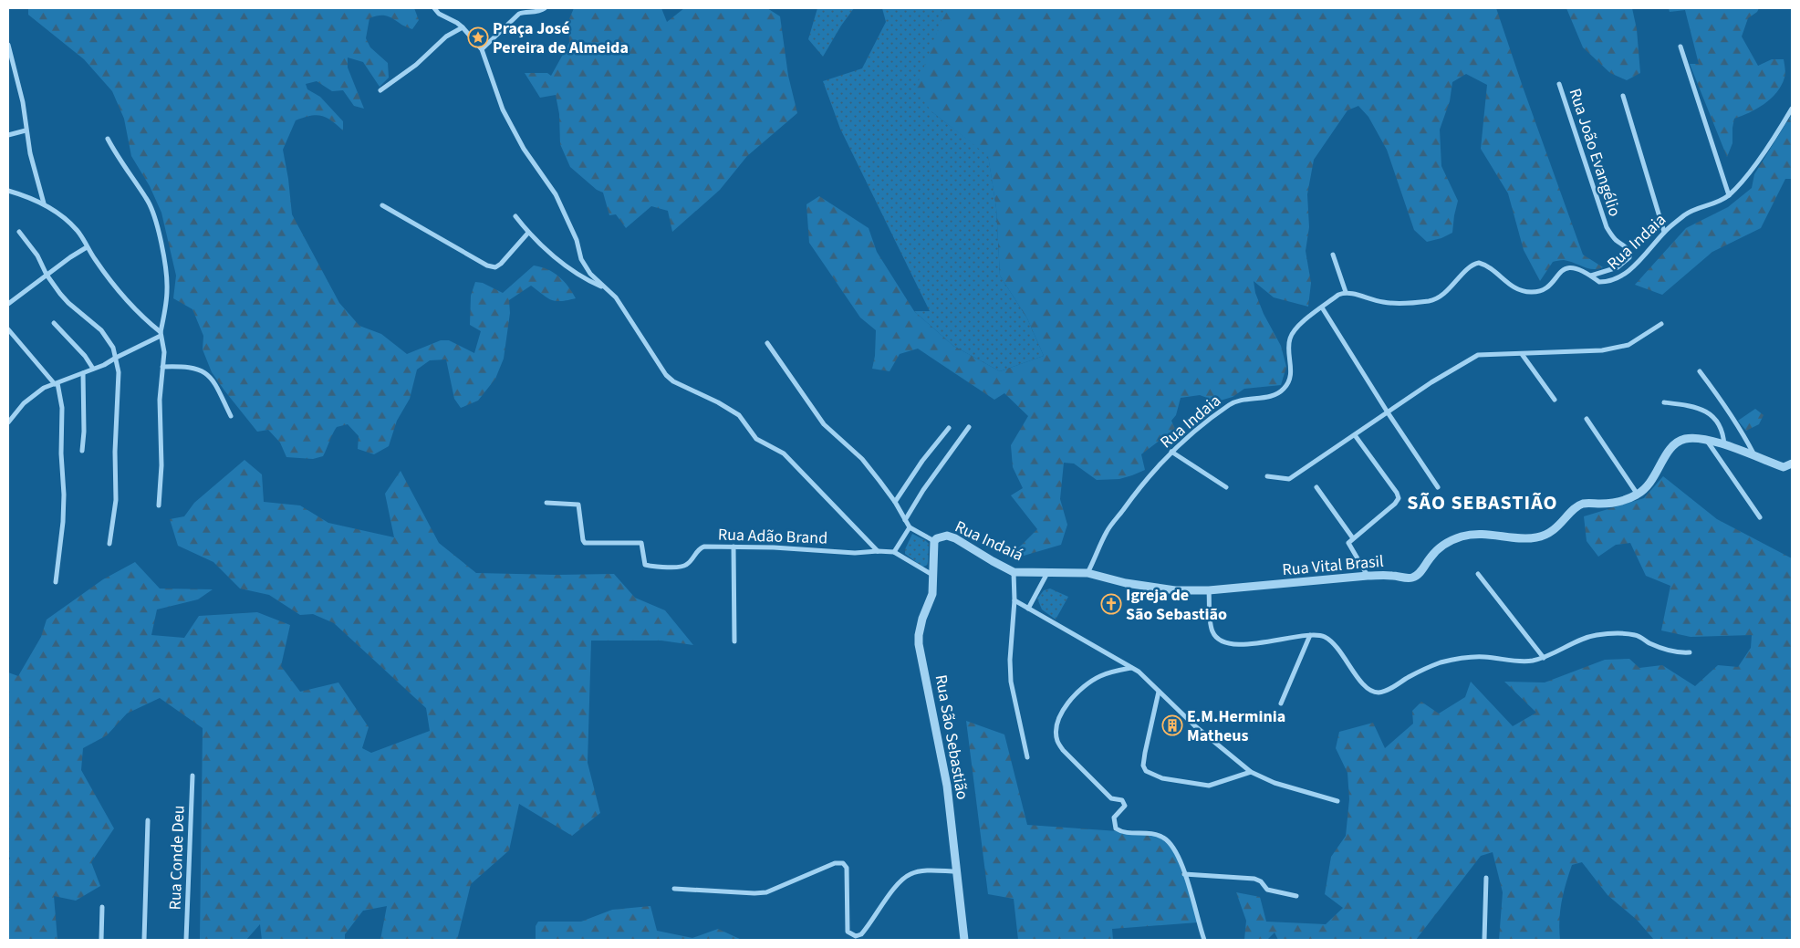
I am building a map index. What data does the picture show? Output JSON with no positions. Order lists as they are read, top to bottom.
{
  "streets": {
    "street": [
      "Rua João Evangélio",
      "Rua Indaia",
      "Rua Adão Brand",
      "Rua Indaiá",
      "Rua Vital Brasil",
      "Rua São Sebastião",
      "Rua Conde Deu"
    ]
  },
  "crossings": [
    ["Rua João Evangélio", "Rua Indaia"],
    ["Rua Indaia", "Rua Indaiá"],
    ["Rua Indaia", "Rua Vital Brasil"],
    ["Rua Indaiá", "Rua Vital Brasil"],
    ["Rua Indaiá", "Rua São Sebastião"]
  ],
  "districts": ["SÃO SEBASTIÃO"],
  "places": {
    "place": ["Praça José Pereira de Almeida"],
    "church": ["Igreja de São Sebastião"],
    "building": ["E.M.Herminia Matheus"]
  }
}
